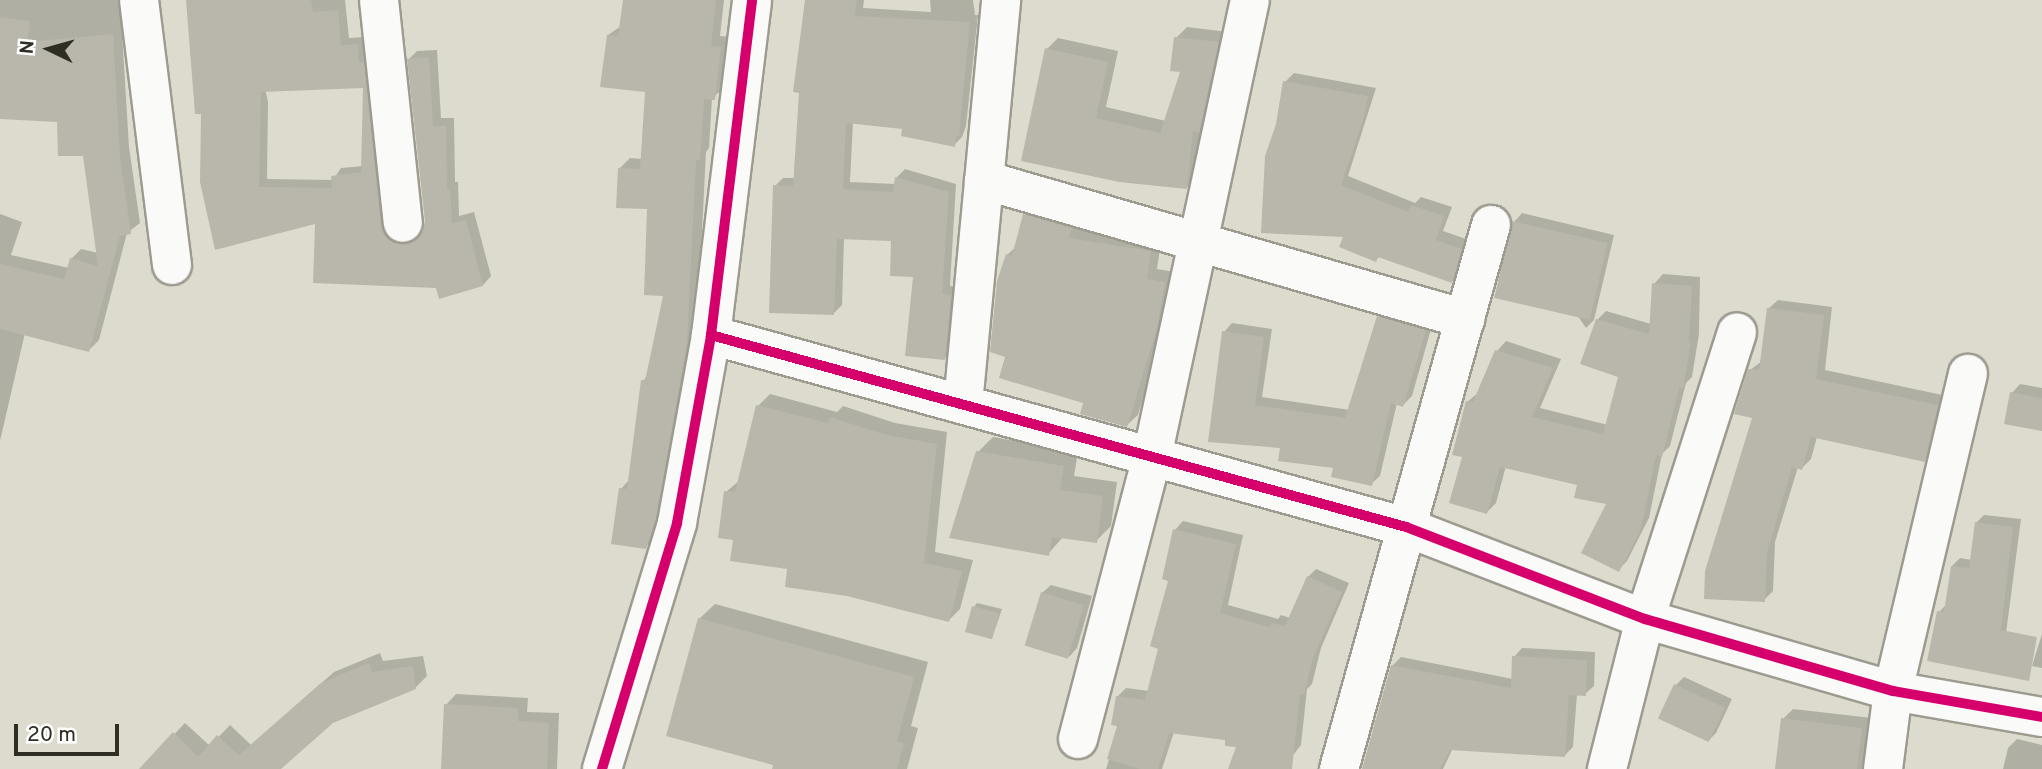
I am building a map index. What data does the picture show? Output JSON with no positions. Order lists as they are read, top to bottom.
{
  "scale_bar": "20 m",
  "north": "left"
}
